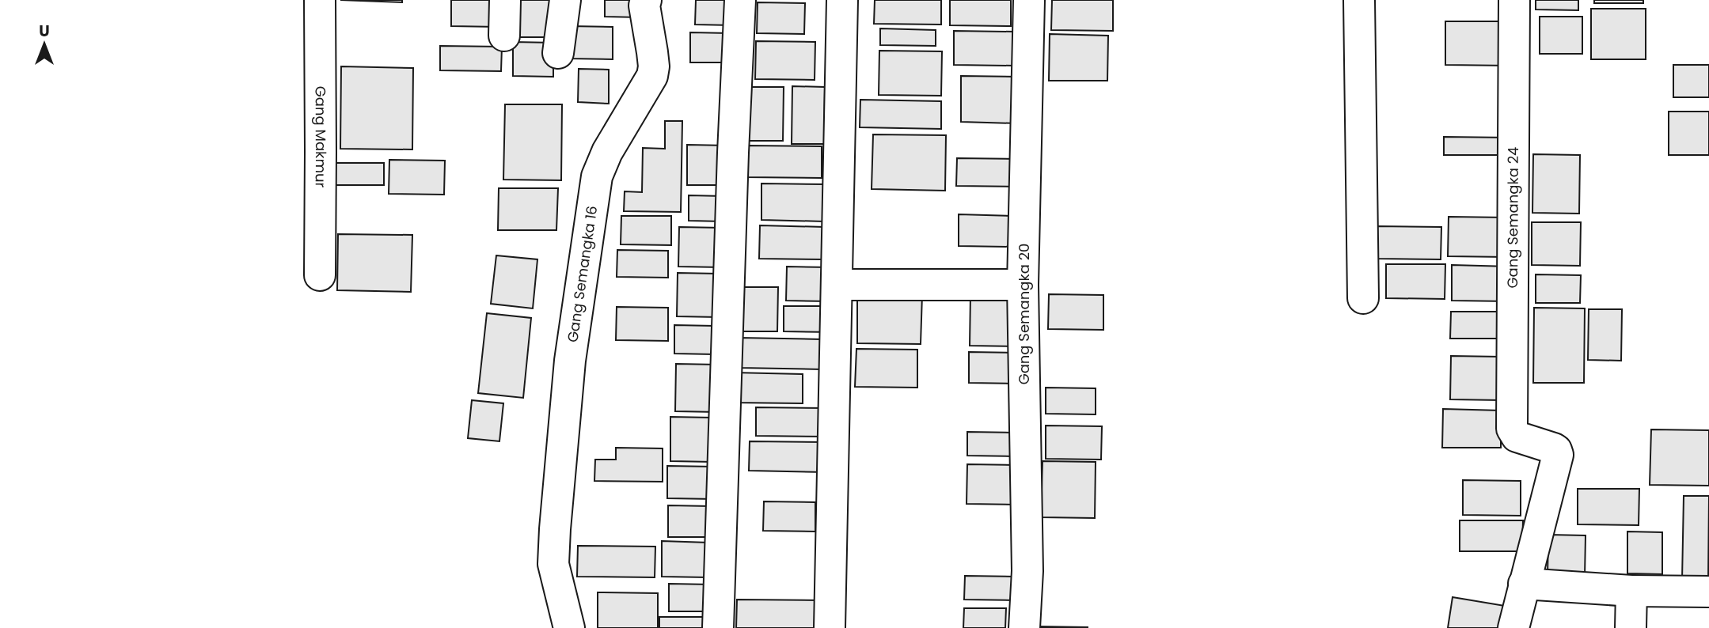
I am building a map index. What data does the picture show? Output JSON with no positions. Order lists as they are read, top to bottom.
{
  "streets": {
    "street": [
      "Gang Makmur",
      "Gang Semangka 24",
      "Gang Semangka 16",
      "Gang Semangka 20"
    ]
  },
  "north": "top"
}
